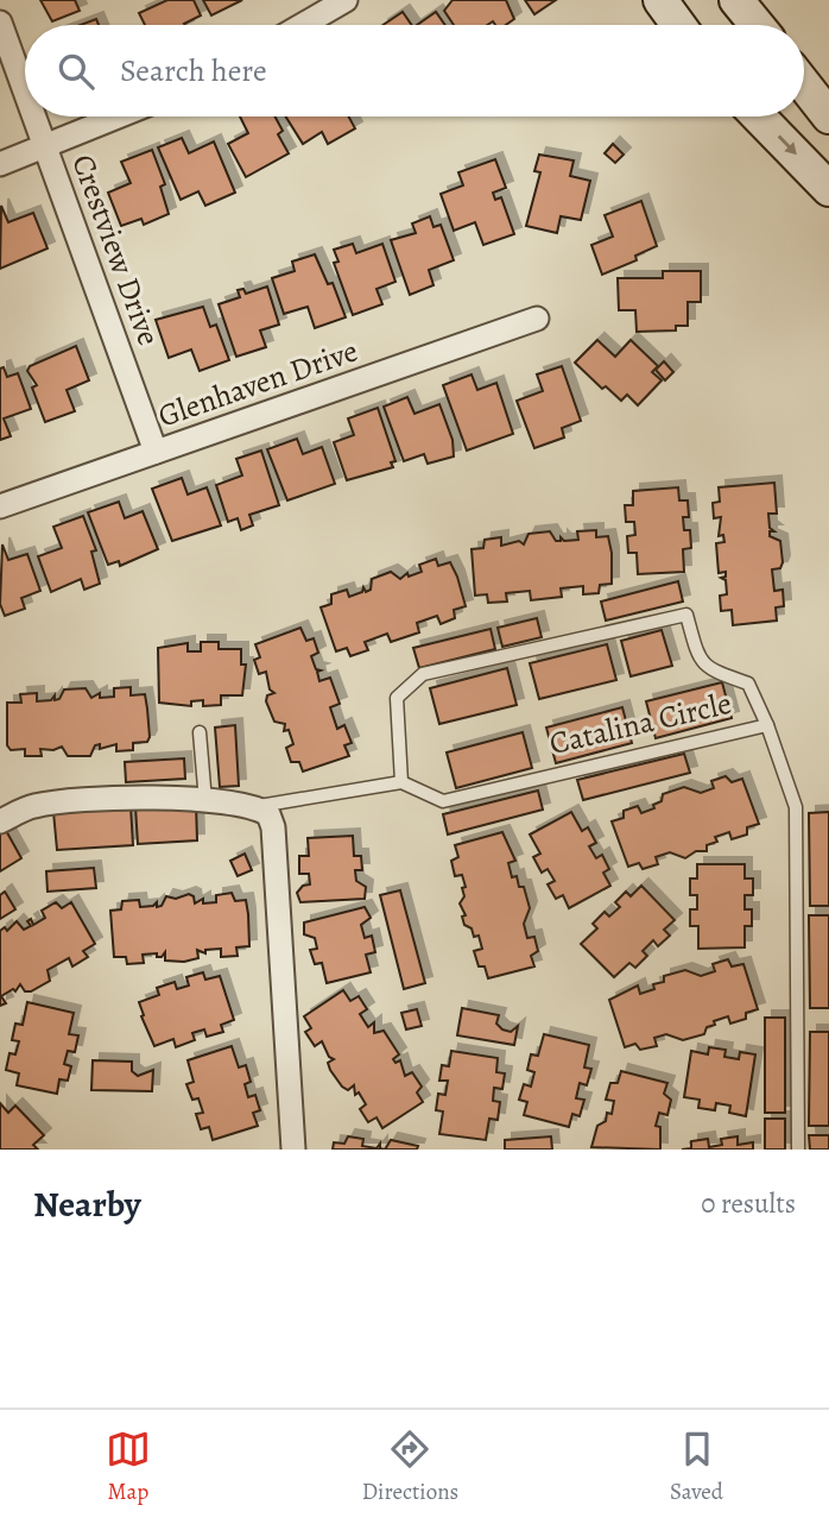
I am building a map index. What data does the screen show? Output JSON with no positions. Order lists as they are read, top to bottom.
{
  "streets": {
    "street": ["Crestview Drive", "Glenhaven Drive"],
    "lane": ["Catalina Circle"]
  },
  "crossings": [
    ["Crestview Drive", "Glenhaven Drive"]
  ],
  "page": {
    "search": "Search here",
    "heading": ["Nearby", "0 results"],
    "nav": ["Map", "Directions", "Saved"]
  }
}
